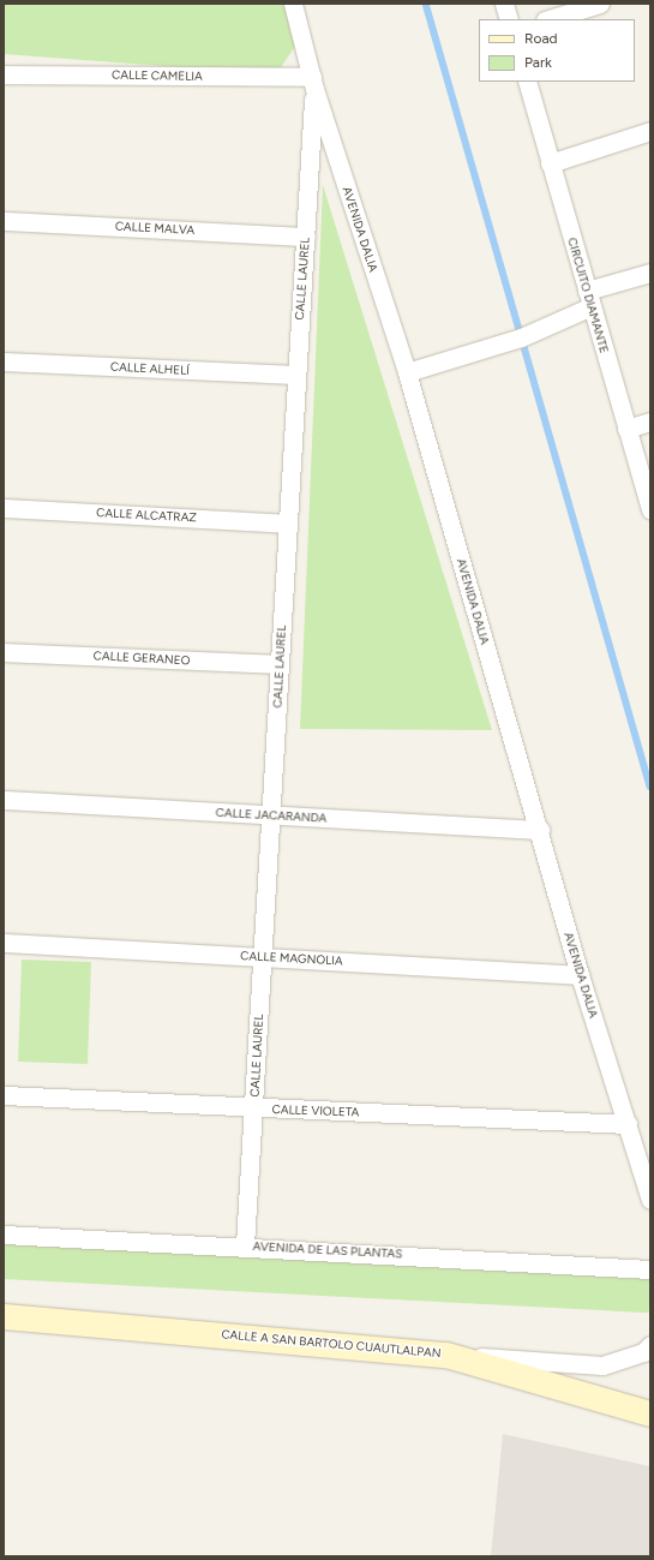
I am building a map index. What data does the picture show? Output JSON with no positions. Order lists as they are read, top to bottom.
{
  "streets": {
    "main road": ["CALLE A SAN BARTOLO CUAUTLALPAN"],
    "street": [
      "CALLE CAMELIA",
      "CALLE MALVA",
      "AVENIDA DALIA",
      "CALLE LAUREL",
      "CIRCUITO DIAMANTE",
      "CALLE ALHELÍ",
      "CALLE ALCATRAZ",
      "CALLE GERANEO",
      "CALLE JACARANDA",
      "CALLE MAGNOLIA",
      "CALLE VIOLETA",
      "AVENIDA DE LAS PLANTAS"
    ]
  },
  "crossings": [
    ["CALLE CAMELIA", "AVENIDA DALIA"],
    ["CALLE CAMELIA", "CALLE LAUREL"],
    ["CALLE MALVA", "CALLE LAUREL"],
    ["AVENIDA DALIA", "CALLE LAUREL"],
    ["AVENIDA DALIA", "CALLE JACARANDA"],
    ["AVENIDA DALIA", "CALLE MAGNOLIA"],
    ["AVENIDA DALIA", "CALLE VIOLETA"],
    ["CALLE LAUREL", "CALLE ALHELÍ"],
    ["CALLE LAUREL", "CALLE ALCATRAZ"],
    ["CALLE LAUREL", "CALLE GERANEO"],
    ["CALLE LAUREL", "CALLE JACARANDA"],
    ["CALLE LAUREL", "CALLE MAGNOLIA"],
    ["CALLE LAUREL", "CALLE VIOLETA"],
    ["CALLE LAUREL", "AVENIDA DE LAS PLANTAS"]
  ],
  "legend": ["Road", "Park"]
}
